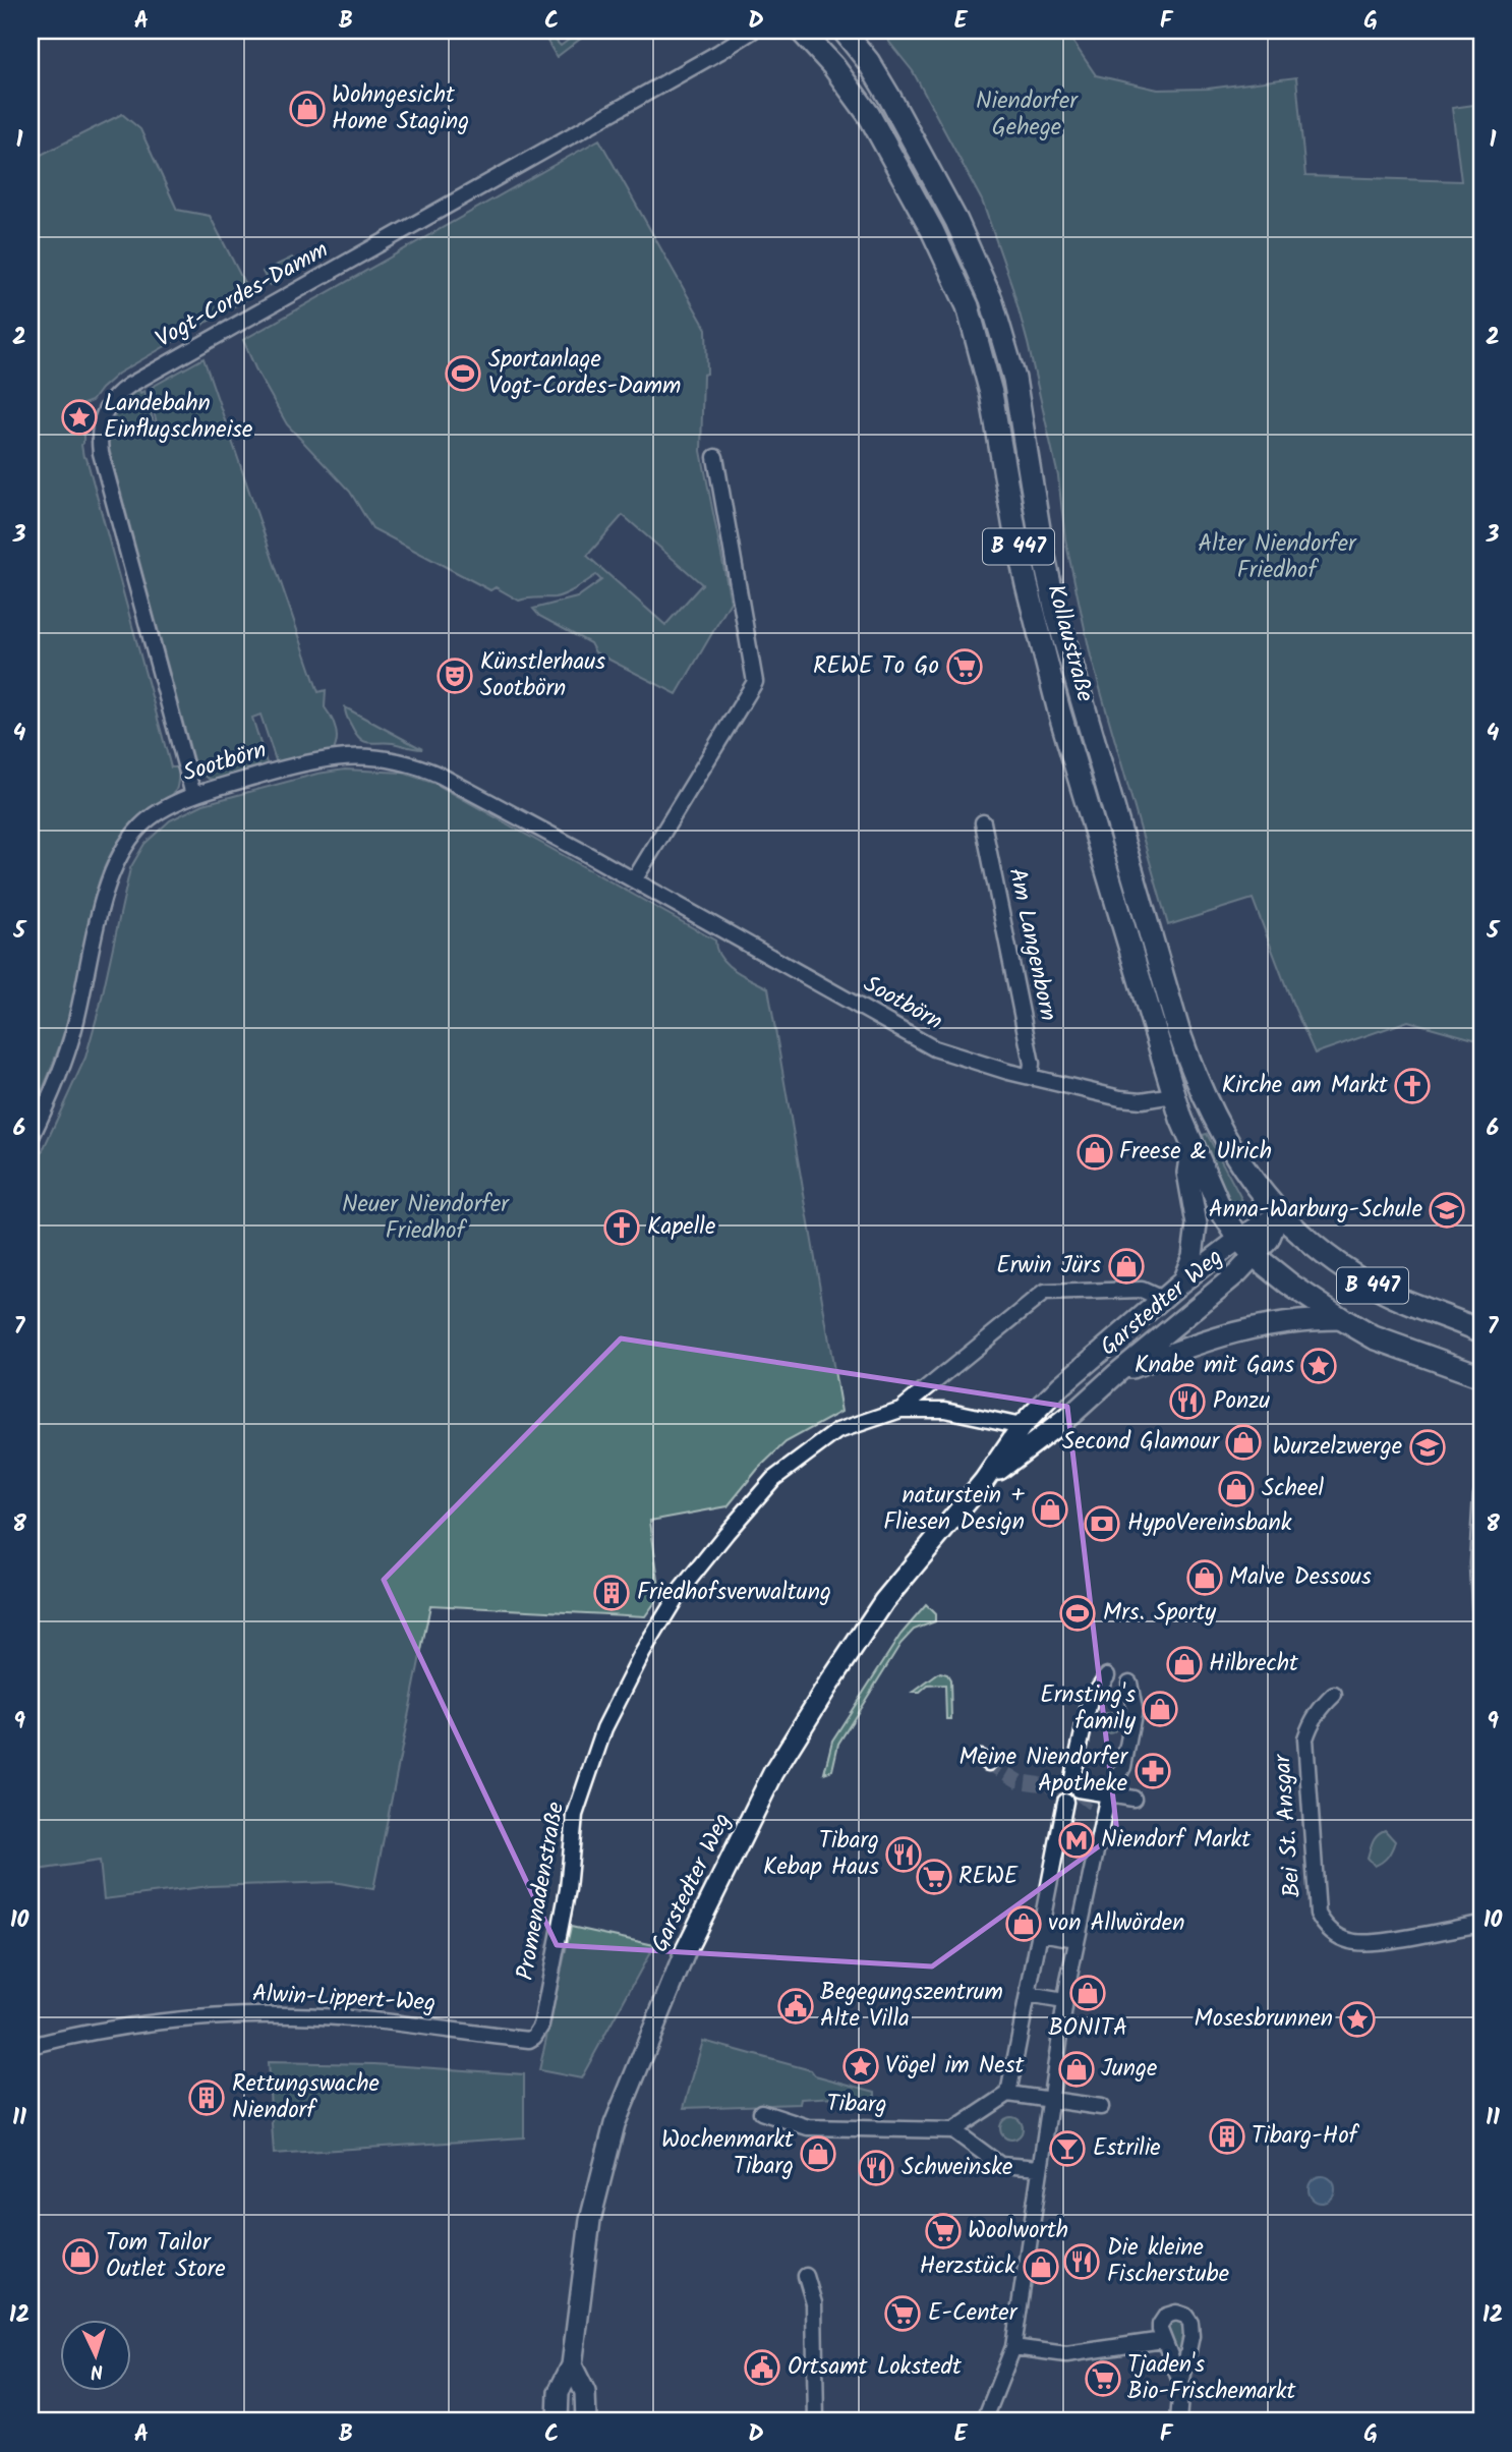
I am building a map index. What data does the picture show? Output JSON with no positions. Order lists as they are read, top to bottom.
{
  "streets": {
    "main road": ["B 447", "Kollaustraße", "Garstedter Weg"],
    "street": [
      "Vogt-Cordes-Damm",
      "Sootbörn",
      "Am Langenborn",
      "Bei St. Ansgar",
      "Promenadenstraße",
      "Alwin-Lippert-Weg",
      "Tibarg"
    ]
  },
  "crossings": [
    ["Vogt-Cordes-Damm", "Sootbörn"],
    ["B 447", "Kollaustraße"],
    ["B 447", "Sootbörn"],
    ["B 447", "Garstedter Weg"],
    ["Kollaustraße", "Sootbörn"],
    ["Kollaustraße", "Garstedter Weg"],
    ["Sootbörn", "Am Langenborn"],
    ["Garstedter Weg", "Promenadenstraße"],
    ["Promenadenstraße", "Alwin-Lippert-Weg"]
  ],
  "parks": ["Niendorfer Gehege", "Alter Niendorfer Friedhof", "Neuer Niendorfer Friedhof"],
  "places": {
    "shop": [
      "Wohngesicht Home Staging",
      "Freese & Ulrich",
      "Erwin Jürs",
      "Second Glamour",
      "Scheel",
      "naturstein + Fliesen Design",
      "Malve Dessous",
      "Hilbrecht",
      "Ernsting's family",
      "von Allwörden",
      "BONITA",
      "Junge",
      "Wochenmarkt Tibarg",
      "Tom Tailor Outlet Store",
      "Herzstück"
    ],
    "sports": ["Sportanlage Vogt-Cordes-Damm", "Mrs. Sporty"],
    "place": [
      "Landebahn Einflugschneise",
      "Knabe mit Gans",
      "Mosesbrunnen",
      "Vögel im Nest"
    ],
    "supermarket": [
      "REWE To Go",
      "REWE",
      "Woolworth",
      "E-Center",
      "Tjaden's Bio-Frischemarkt"
    ],
    "theatre": ["Künstlerhaus Sootbörn"],
    "church": ["Kirche am Markt", "Kapelle"],
    "school or university": ["Anna-Warburg-Schule", "Wurzelzwerge"],
    "restaurant": [
      "Ponzu",
      "Tibarg Kebap Haus",
      "Schweinske",
      "Die kleine Fischerstube"
    ],
    "bank": ["HypoVereinsbank"],
    "building": ["Friedhofsverwaltung", "Rettungswache Niendorf", "Tibarg-Hof"],
    "pharmacy": ["Meine Niendorfer Apotheke"],
    "metro station": ["Niendorf Markt"],
    "public building": ["Begegungszentrum Alte Villa", "Ortsamt Lokstedt"],
    "bar": ["Estrilie"]
  },
  "north": "bottom",
  "grid": {
    "columns": [
      "A",
      "B",
      "C",
      "D",
      "E",
      "F",
      "G"
    ],
    "rows": [
      "1",
      "2",
      "3",
      "4",
      "5",
      "6",
      "7",
      "8",
      "9",
      "10",
      "11",
      "12"
    ]
  }
}
